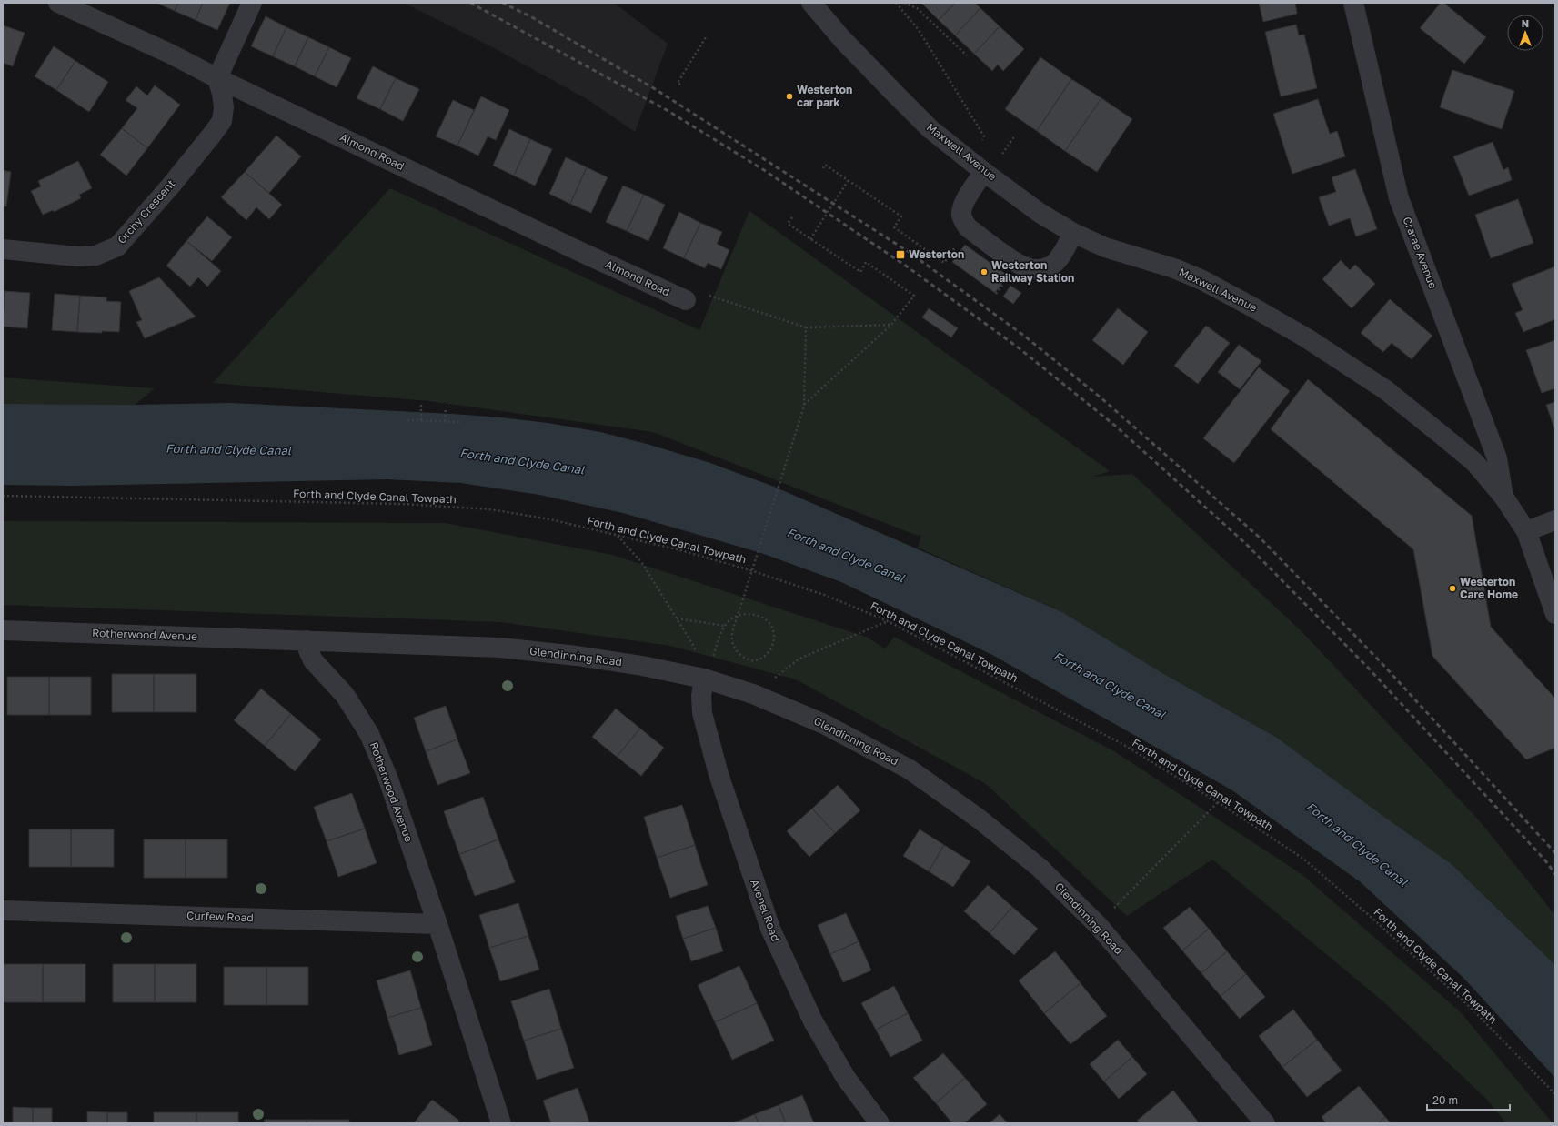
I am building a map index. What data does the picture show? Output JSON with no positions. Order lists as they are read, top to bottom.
{
  "streets": {
    "street": [
      "Almond Road",
      "Maxwell Avenue",
      "Orchy Crescent",
      "Crarae Avenue",
      "Rotherwood Avenue",
      "Glendinning Road",
      "Avenel Road",
      "Curfew Road"
    ],
    "path": ["Forth and Clyde Canal Towpath"]
  },
  "crossings": [
    ["Almond Road", "Orchy Crescent"],
    ["Maxwell Avenue", "Crarae Avenue"],
    ["Rotherwood Avenue", "Glendinning Road"],
    ["Rotherwood Avenue", "Curfew Road"],
    ["Glendinning Road", "Avenel Road"]
  ],
  "water": ["Forth and Clyde Canal"],
  "places": {
    "other": ["Westerton car park", "Westerton Railway Station", "Westerton Care Home"],
    "transit": ["Westerton"]
  },
  "scale_bar": "20 m",
  "north": "top"
}
